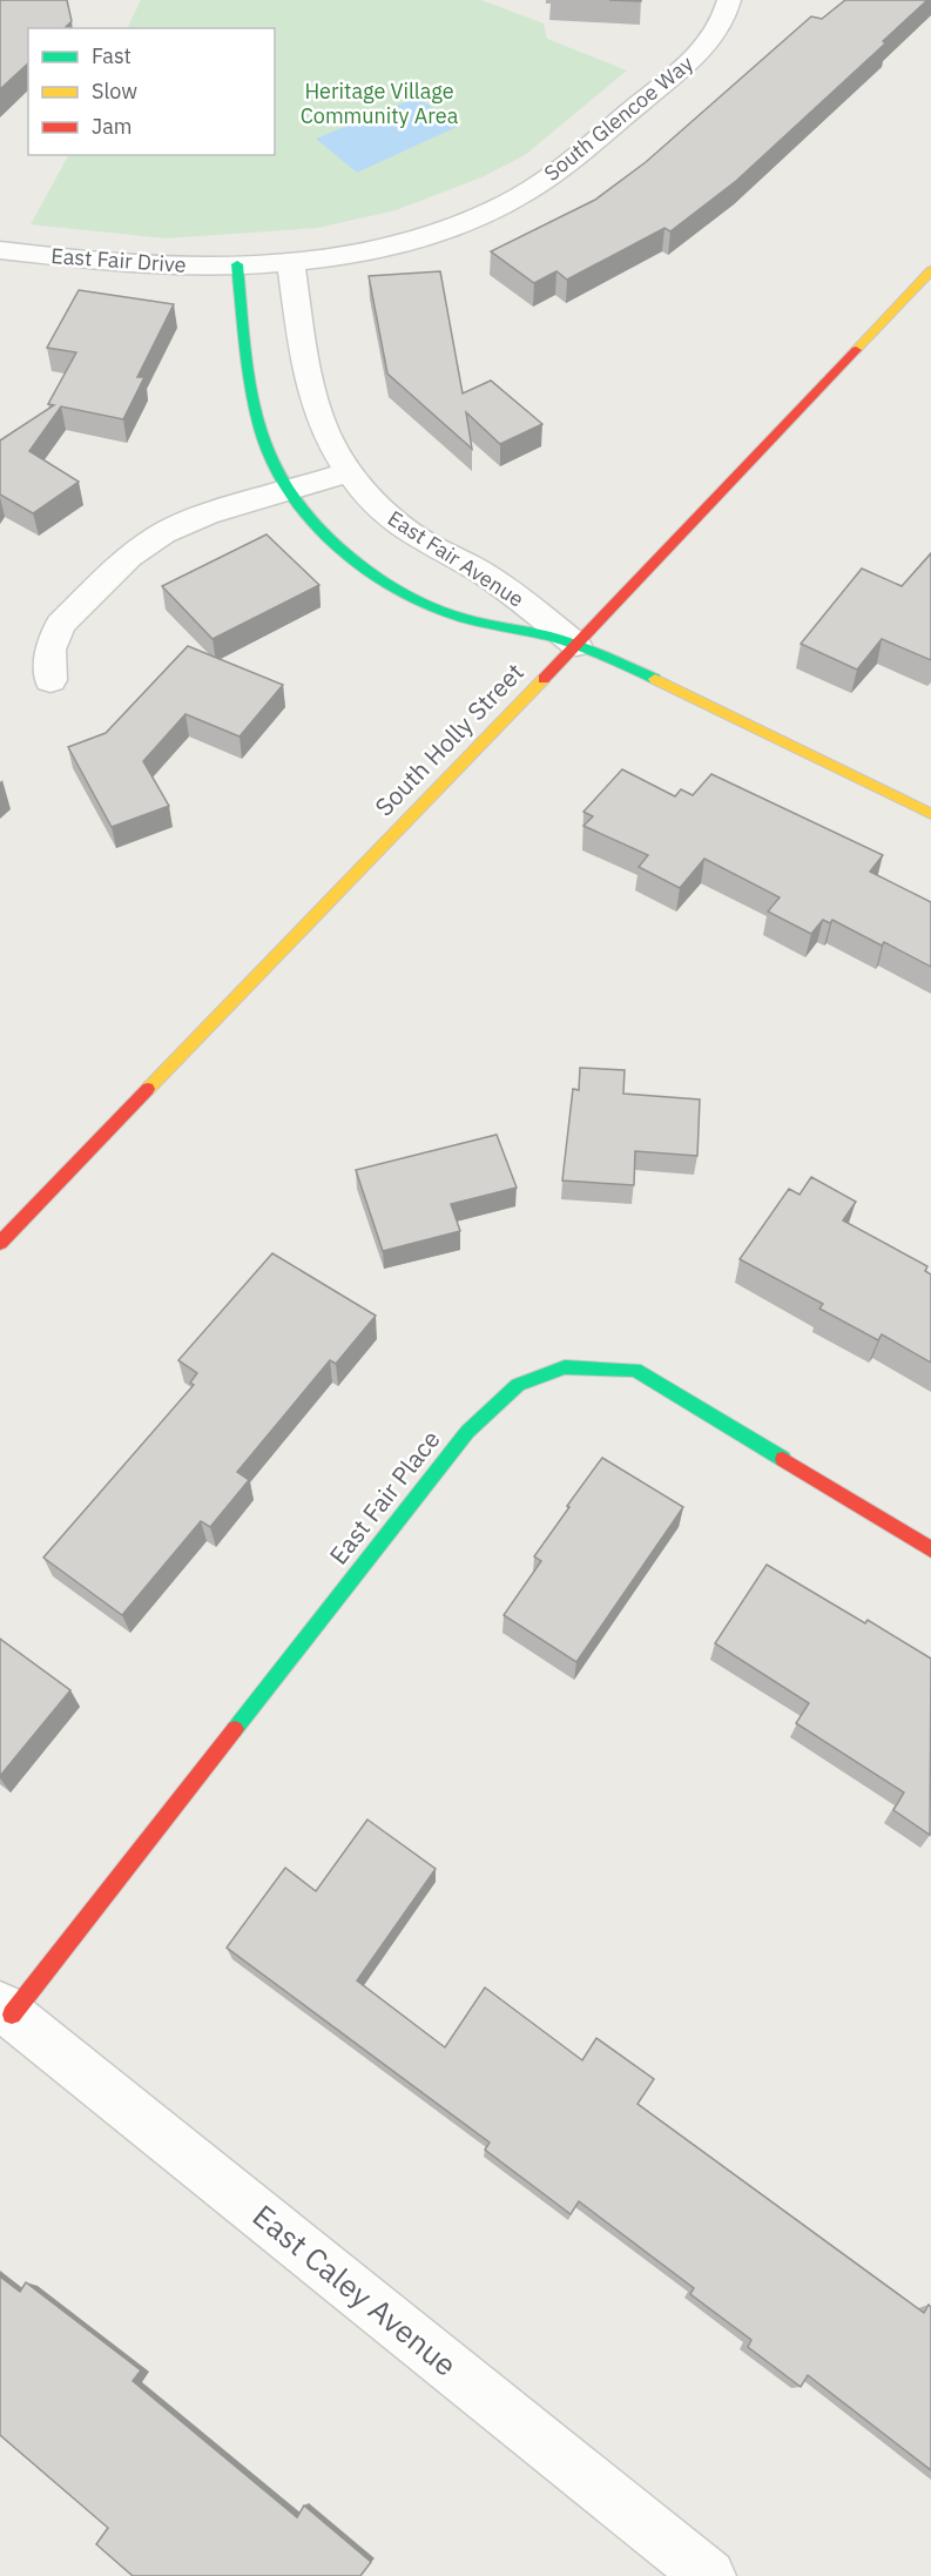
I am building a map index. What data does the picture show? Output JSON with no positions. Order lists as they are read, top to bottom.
{
  "streets": {
    "street": [
      "South Glencoe Way",
      "East Fair Drive",
      "East Fair Avenue",
      "South Holly Street",
      "East Fair Place",
      "East Caley Avenue"
    ]
  },
  "crossings": [
    ["South Glencoe Way", "East Fair Drive"],
    ["South Glencoe Way", "East Fair Avenue"],
    ["East Fair Drive", "East Fair Avenue"],
    ["East Fair Avenue", "South Holly Street"],
    ["East Fair Place", "East Caley Avenue"]
  ],
  "parks": ["Heritage Village Community Area"],
  "legend": ["Fast", "Slow", "Jam"]
}
